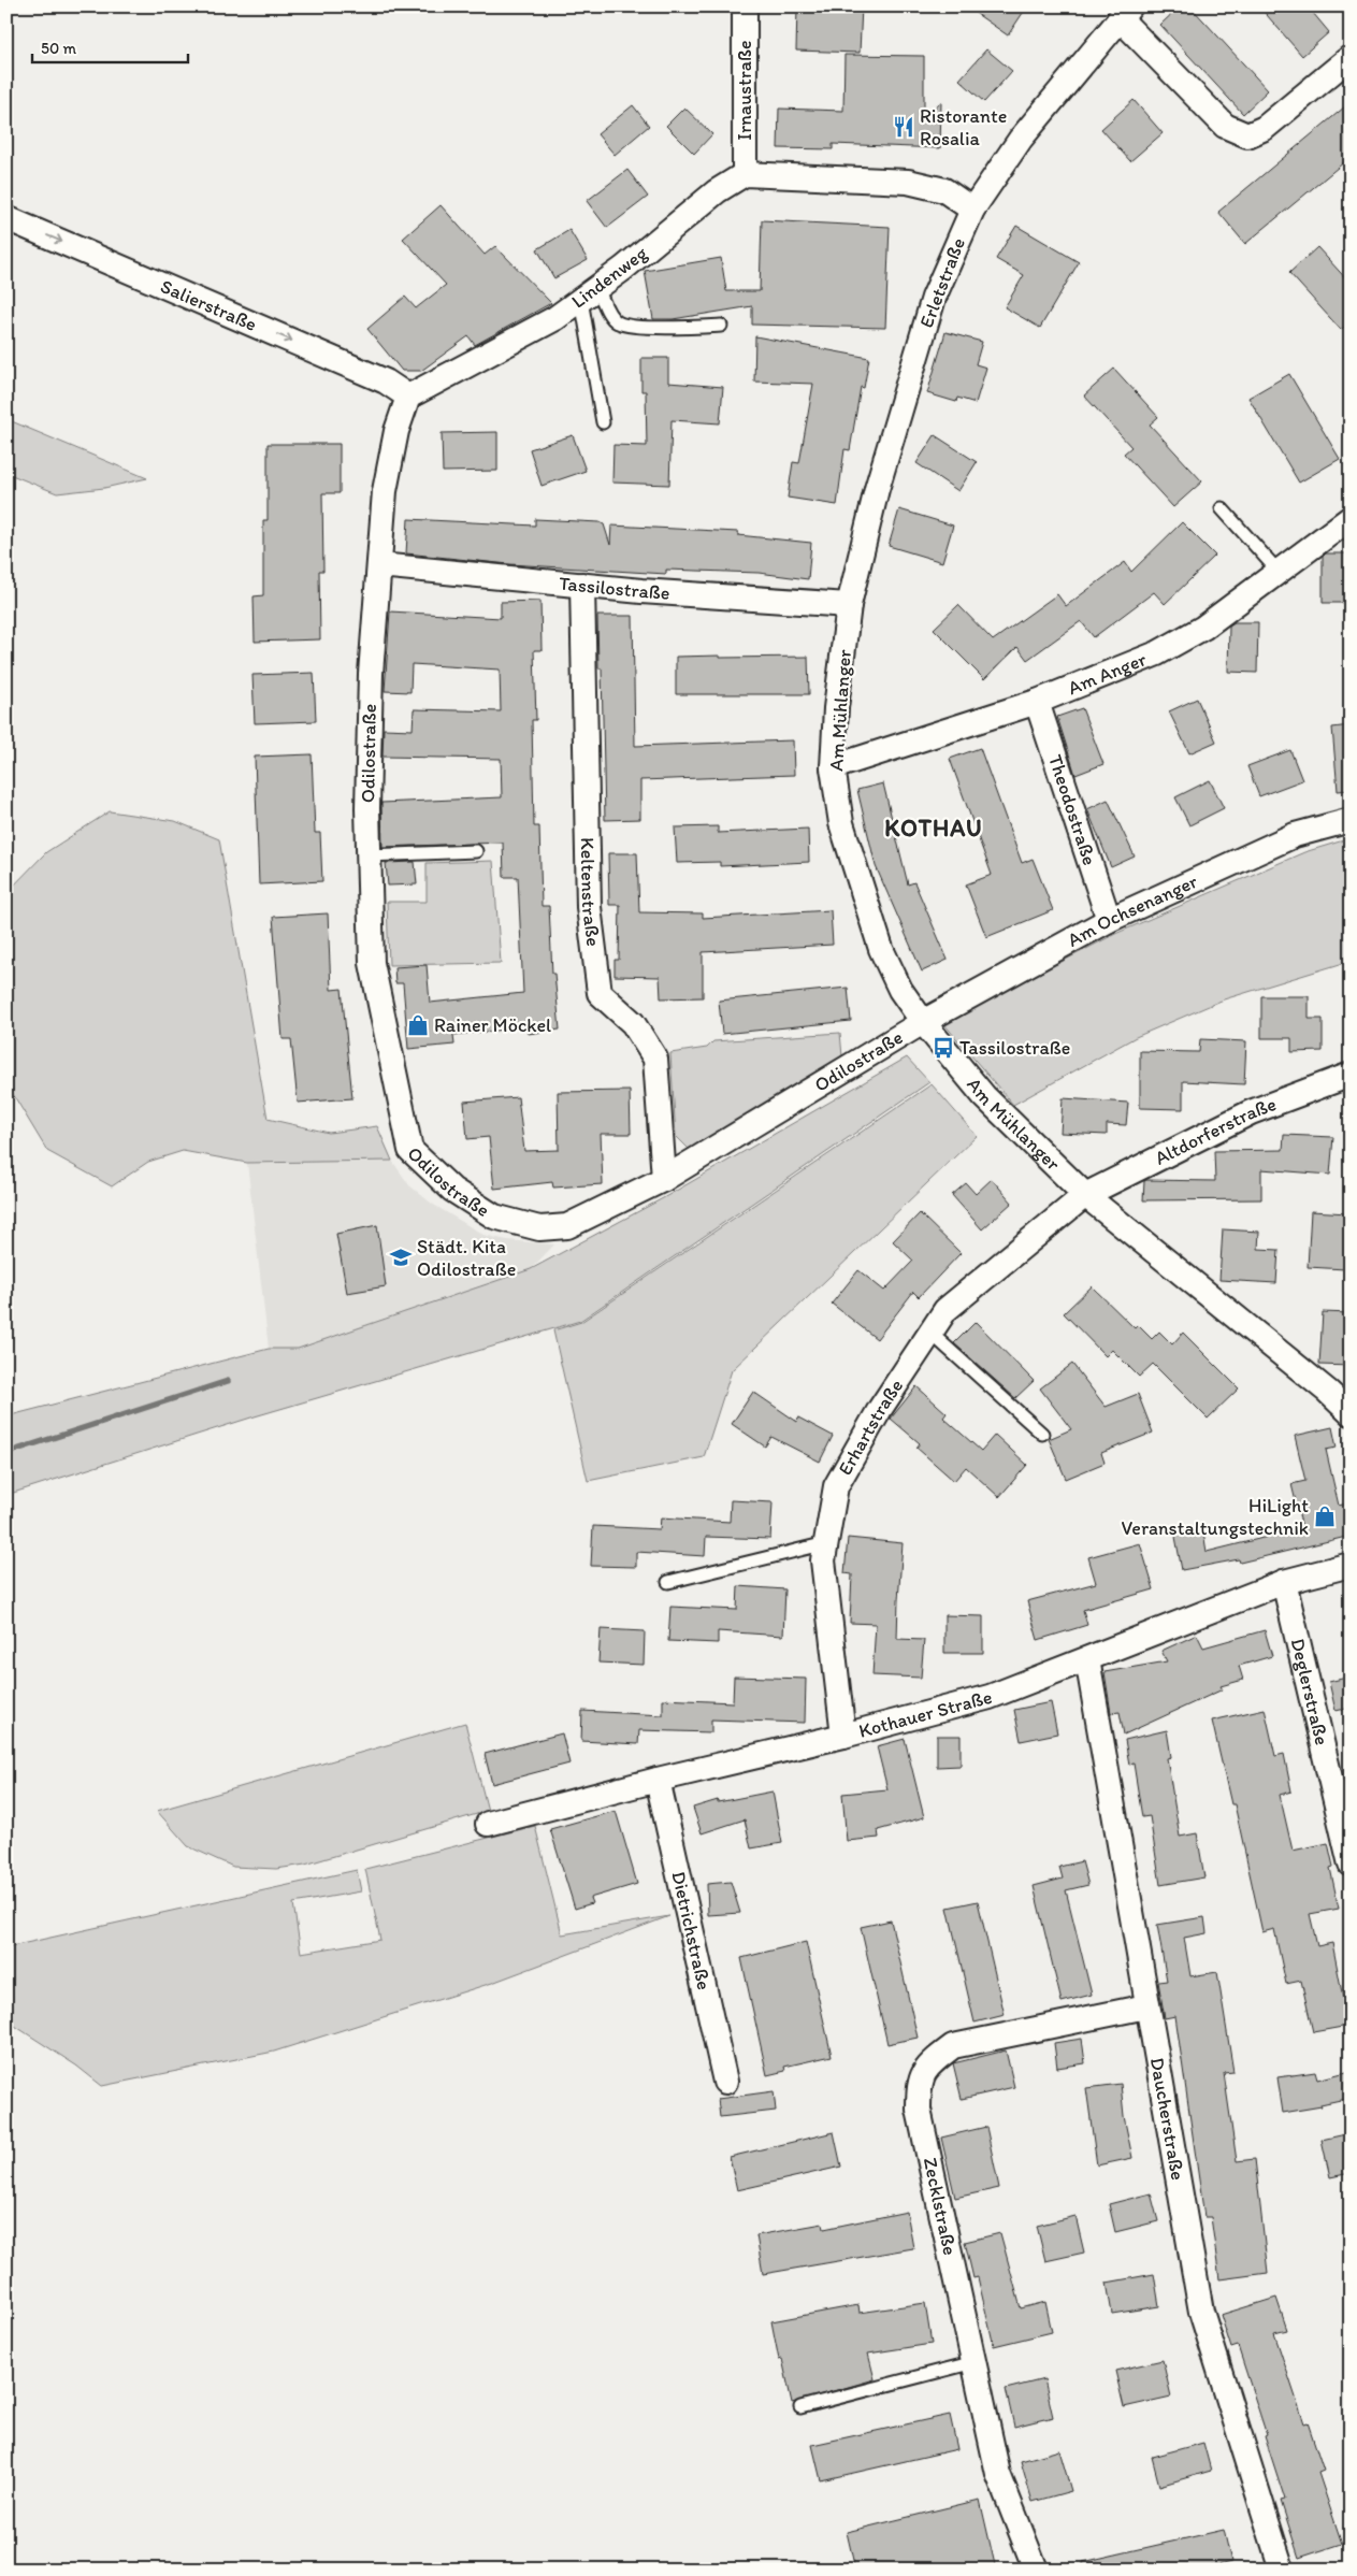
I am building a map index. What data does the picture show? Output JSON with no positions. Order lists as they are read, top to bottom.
{
  "streets": {
    "street": [
      "Irnaustraße",
      "Lindenweg",
      "Erletstraße",
      "Salierstraße",
      "Tassilostraße",
      "Am Anger",
      "Am Mühlanger",
      "Odilostraße",
      "Theodostraße",
      "Keltenstraße",
      "Am Ochsenanger",
      "Altdorferstraße",
      "Erhartstraße",
      "Deglerstraße",
      "Kothauer Straße",
      "Dietrichstraße",
      "Daucherstraße",
      "Zecklstraße"
    ]
  },
  "crossings": [
    ["Irnaustraße", "Lindenweg"],
    ["Lindenweg", "Salierstraße"],
    ["Erletstraße", "Tassilostraße"],
    ["Erletstraße", "Am Mühlanger"],
    ["Tassilostraße", "Am Mühlanger"],
    ["Tassilostraße", "Odilostraße"],
    ["Tassilostraße", "Keltenstraße"],
    ["Am Anger", "Am Mühlanger"],
    ["Am Anger", "Theodostraße"],
    ["Am Mühlanger", "Odilostraße"],
    ["Am Mühlanger", "Am Ochsenanger"],
    ["Am Mühlanger", "Altdorferstraße"],
    ["Am Mühlanger", "Erhartstraße"],
    ["Odilostraße", "Keltenstraße"],
    ["Odilostraße", "Am Ochsenanger"],
    ["Theodostraße", "Am Ochsenanger"],
    ["Altdorferstraße", "Erhartstraße"],
    ["Erhartstraße", "Kothauer Straße"],
    ["Deglerstraße", "Kothauer Straße"],
    ["Kothauer Straße", "Dietrichstraße"],
    ["Kothauer Straße", "Daucherstraße"],
    ["Daucherstraße", "Zecklstraße"]
  ],
  "one_way": ["Salierstraße"],
  "districts": ["KOTHAU"],
  "places": {
    "restaurant": ["Ristorante Rosalia"],
    "shop": ["Rainer Möckel", "HiLight Veranstaltungstechnik"],
    "bus stop": ["Tassilostraße"],
    "school or university": ["Städt. Kita Odilostraße"]
  },
  "scale_bar": "50 m"
}
